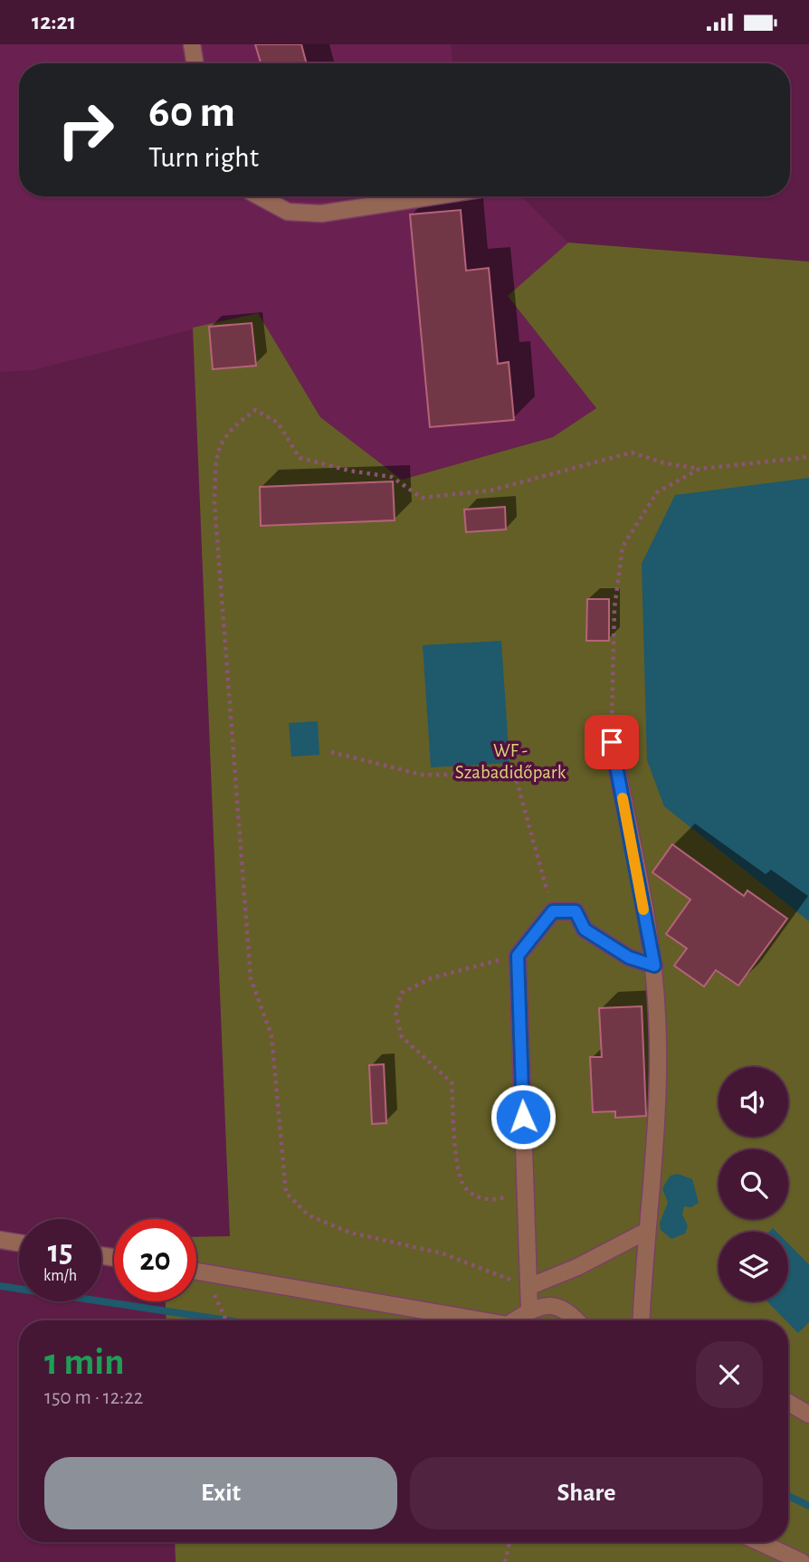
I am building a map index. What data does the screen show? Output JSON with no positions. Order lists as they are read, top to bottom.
{
  "parks": ["WF - Szabadidőpark"],
  "page": {
    "status": "12:21",
    "turn": ["60 m", "Turn right"],
    "speed": "15 km/h",
    "limit": "20",
    "heading": ["1 min", "150 m · 12:22"],
    "buttons": ["Exit", "Share"]
  }
}
